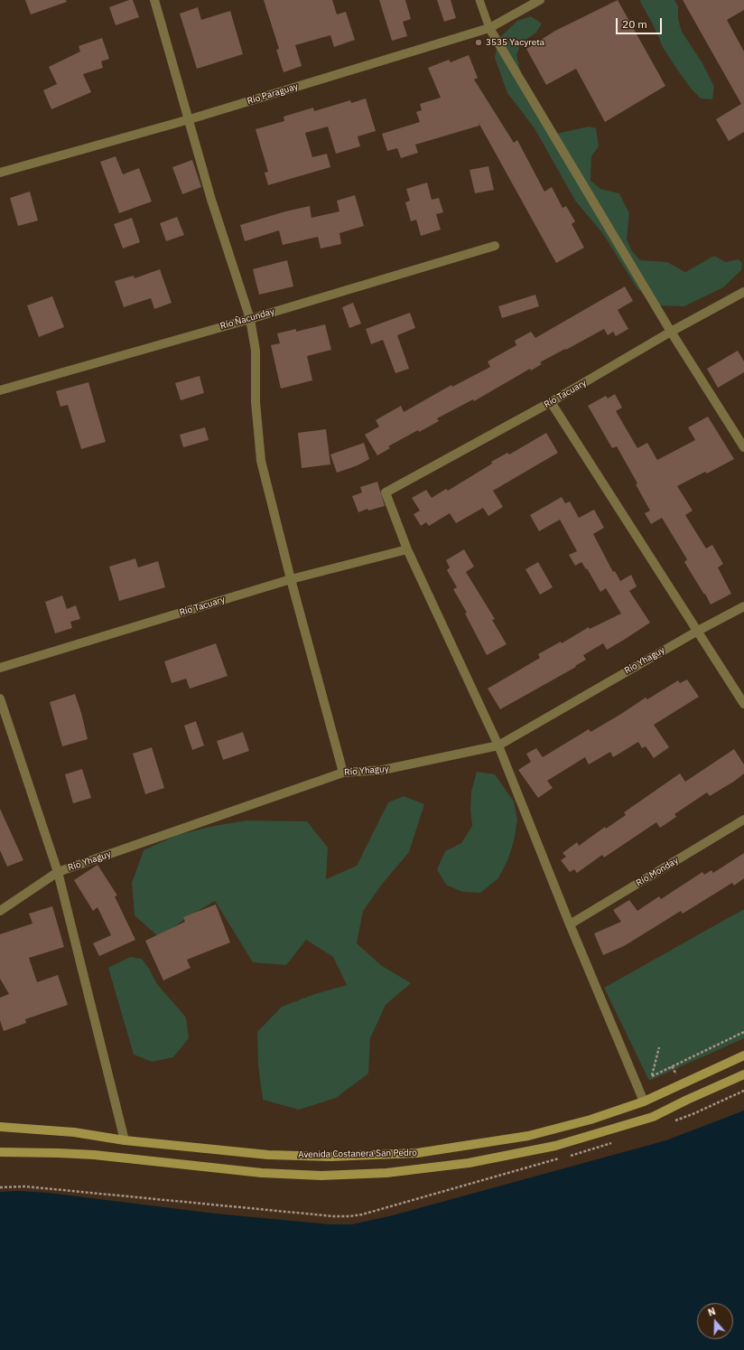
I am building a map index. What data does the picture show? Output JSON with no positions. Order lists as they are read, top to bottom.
{
  "streets": {
    "main road": ["Avenida Costanera San Pedro"],
    "street": [
      "Río Paraguay",
      "Río Ñacunday",
      "Río Tacuary",
      "Río Yhaguy",
      "Río Monday"
    ]
  },
  "places": ["3535 Yacyreta"],
  "scale_bar": "20 m",
  "north": "top"
}
